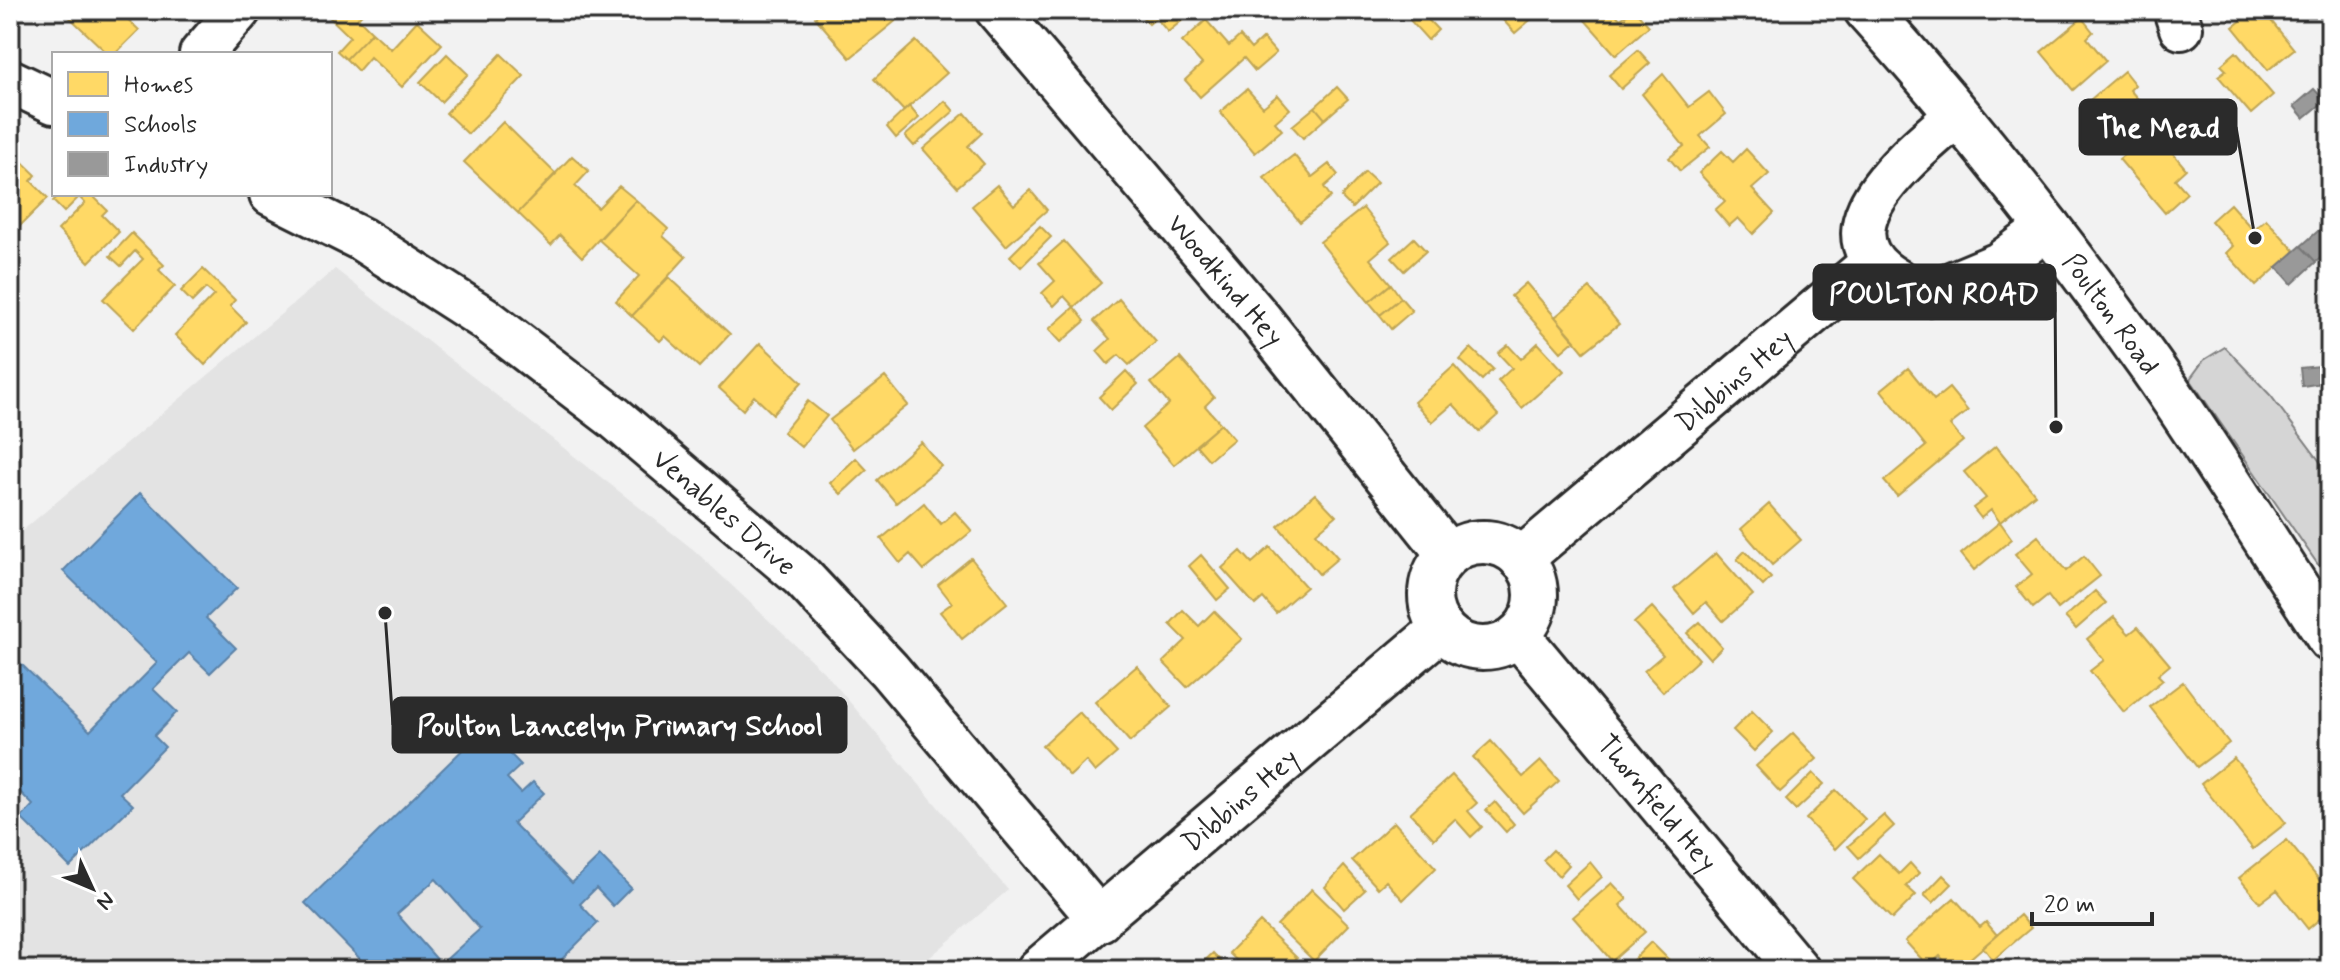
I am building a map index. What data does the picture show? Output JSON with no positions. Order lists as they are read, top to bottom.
{
  "streets": {
    "street": [
      "Woodkind Hey",
      "Poulton Road",
      "Dibbins Hey",
      "Venables Drive",
      "Thornfield Hey"
    ]
  },
  "crossings": [
    ["Woodkind Hey", "Dibbins Hey"],
    ["Woodkind Hey", "Thornfield Hey"],
    ["Dibbins Hey", "Venables Drive"],
    ["Dibbins Hey", "Thornfield Hey"]
  ],
  "places": ["The Mead", "POULTON ROAD", "Poulton Lancelyn Primary School"],
  "legend": ["Homes", "Schools", "Industry"],
  "scale_bar": "20 m",
  "north": "bottom right"
}
